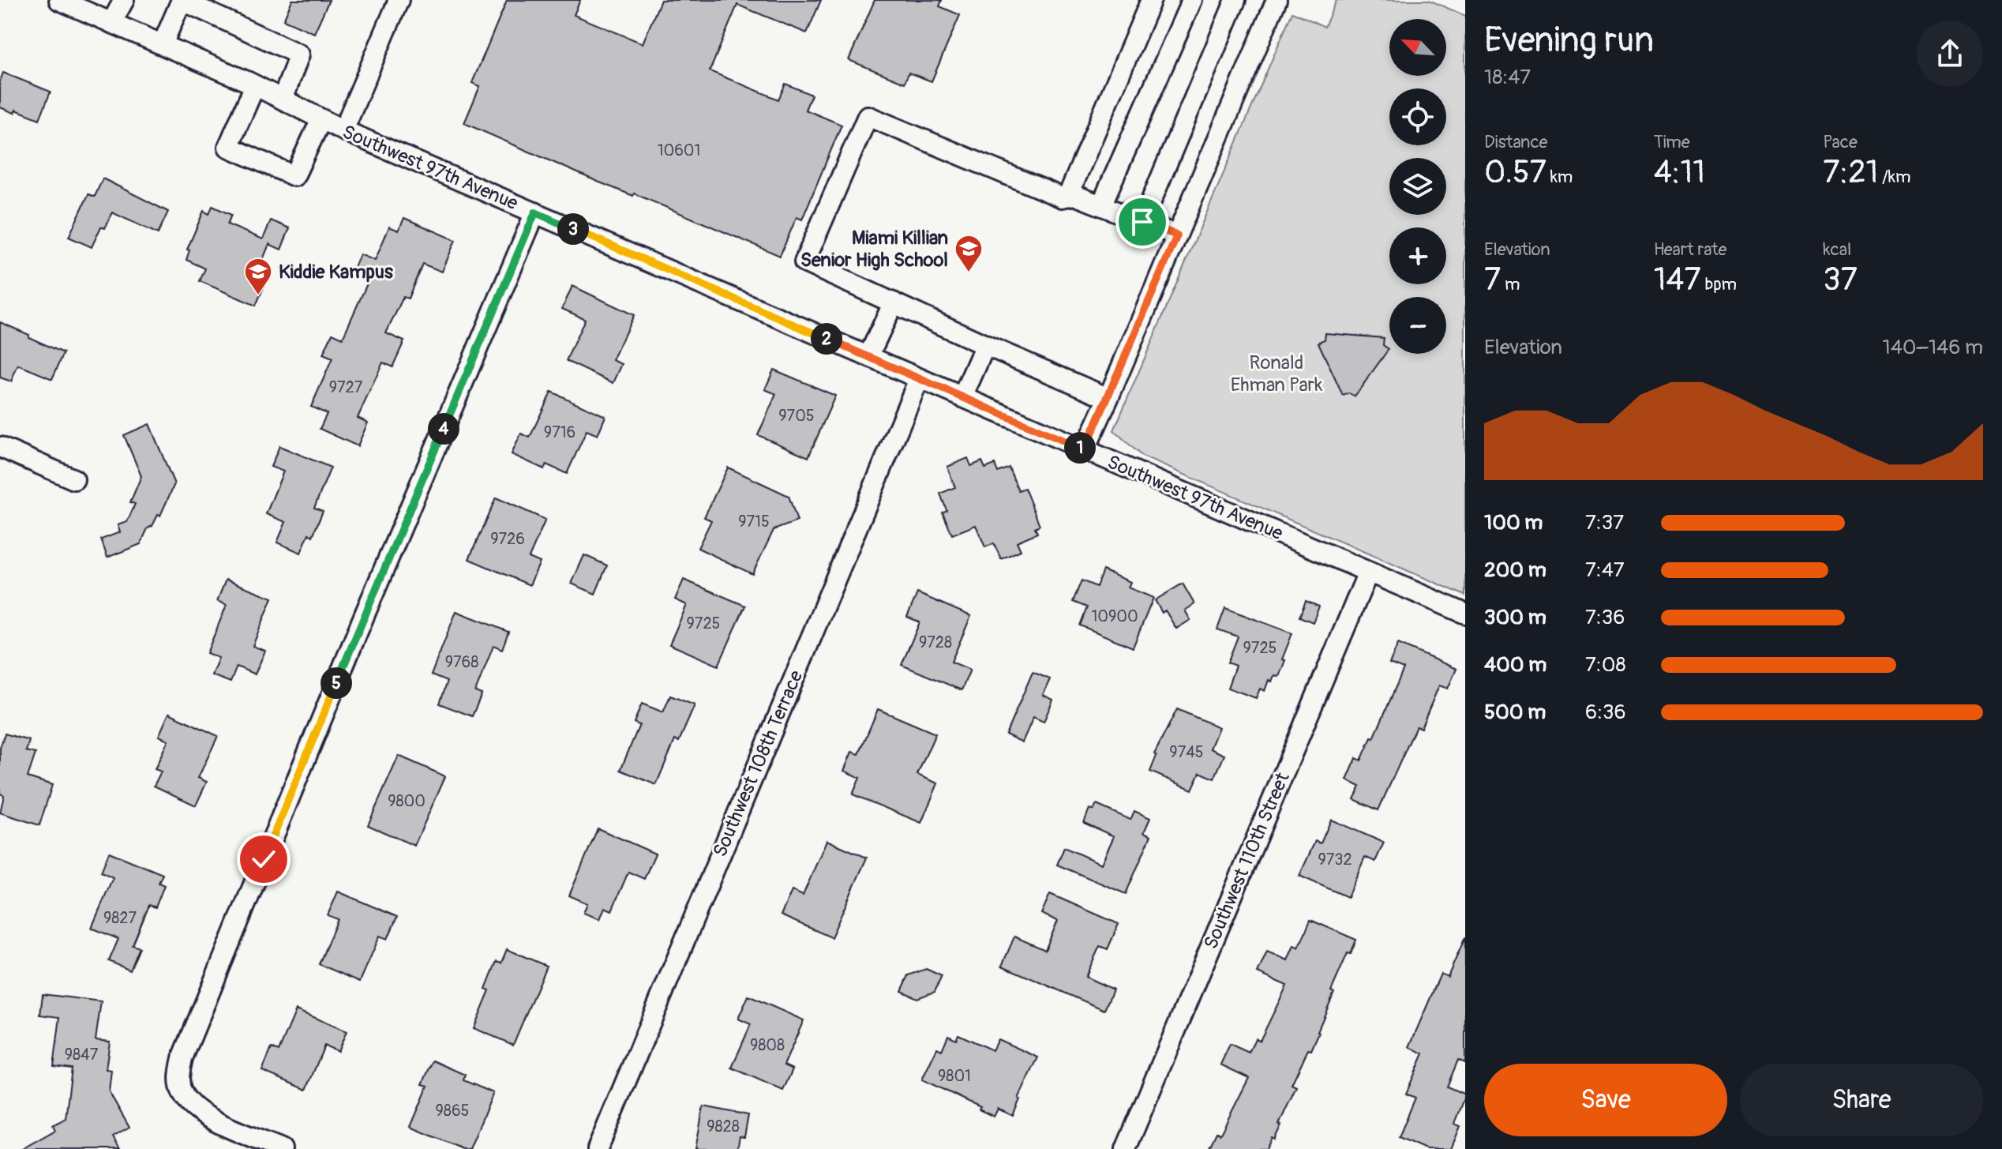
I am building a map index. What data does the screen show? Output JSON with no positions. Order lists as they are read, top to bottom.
{
  "streets": {
    "street": ["Southwest 97th Avenue", "Southwest 108th Terrace", "Southwest 110th Street"]
  },
  "crossings": [
    ["Southwest 97th Avenue", "Southwest 108th Terrace"],
    ["Southwest 97th Avenue", "Southwest 110th Street"]
  ],
  "parks": ["Ronald Ehman Park"],
  "places": {
    "school or university": ["Miami Killian Senior High School", "Kiddie Kampus"]
  },
  "house_numbers": [
    "10601",
    "9727",
    "9705",
    "9716",
    "9715",
    "9726",
    "10900",
    "9725",
    "9728",
    "9725",
    "9768",
    "9745",
    "9800",
    "9732",
    "9827",
    "9808",
    "9847",
    "9801",
    "9865",
    "9828"
  ],
  "north": "top left",
  "page": {
    "heading": ["Evening run", "18:47"],
    "map_buttons": ["+", "−"],
    "stats": [
      ["Distance", "0.57 km"],
      ["Time", "4:11"],
      ["Pace", "7:21 /km"],
      ["Elevation", "7 m"],
      ["Heart rate", "147 bpm"],
      ["kcal", "37"]
    ],
    "pins": [
      "3",
      "2",
      "4",
      "1",
      "5"
    ],
    "chart": ["Elevation", "140–146 m"],
    "list": [
      {
        "name": "100 m",
        "note": "7:37"
      },
      {
        "name": "200 m",
        "note": "7:47"
      },
      {
        "name": "300 m",
        "note": "7:36"
      },
      {
        "name": "400 m",
        "note": "7:08"
      },
      {
        "name": "500 m",
        "note": "6:36"
      }
    ],
    "buttons": ["Save", "Share"]
  }
}
